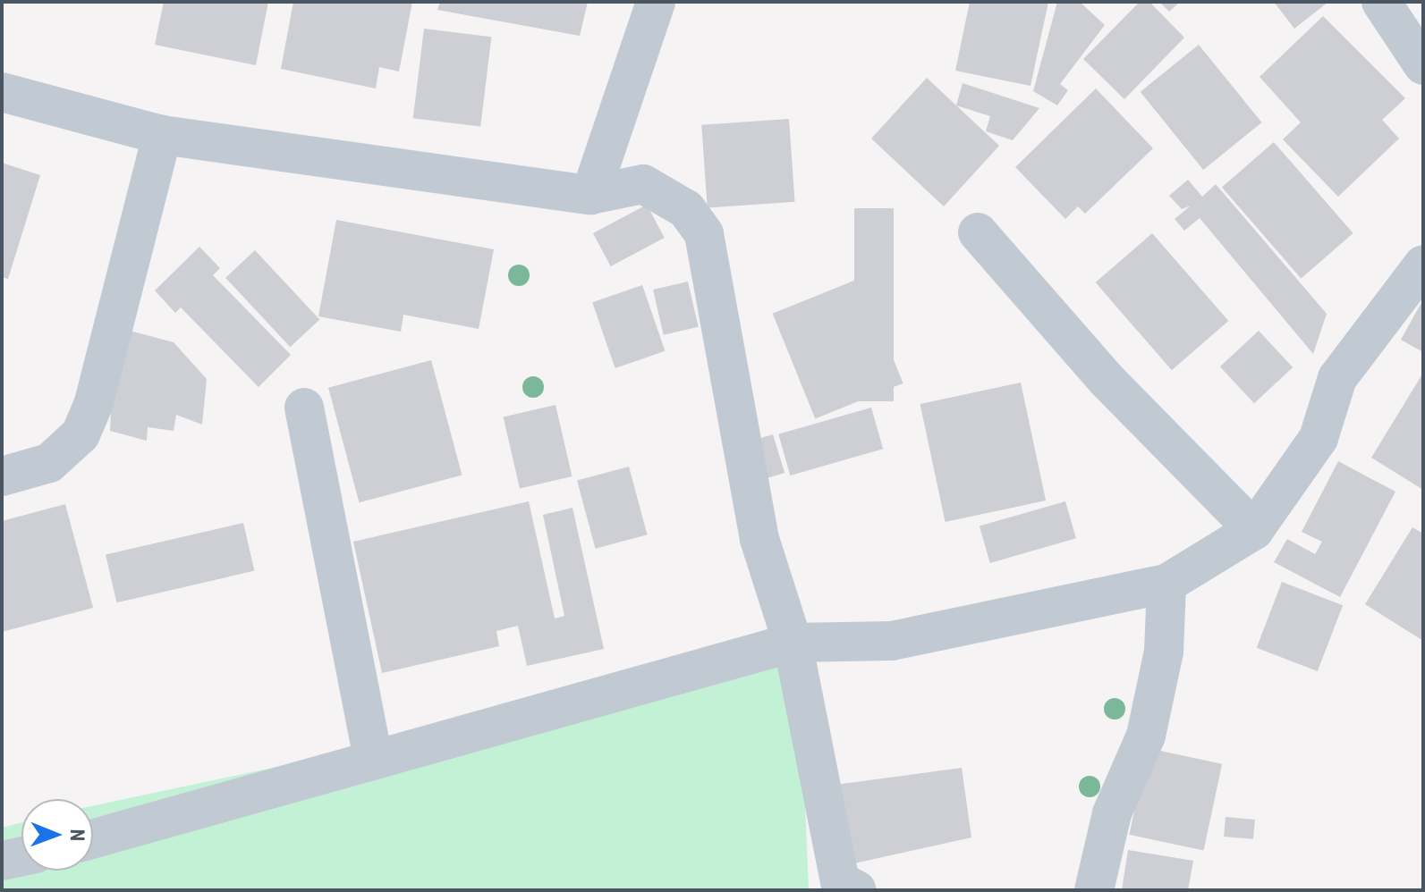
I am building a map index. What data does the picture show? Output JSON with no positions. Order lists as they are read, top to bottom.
{
  "north": "right"
}
